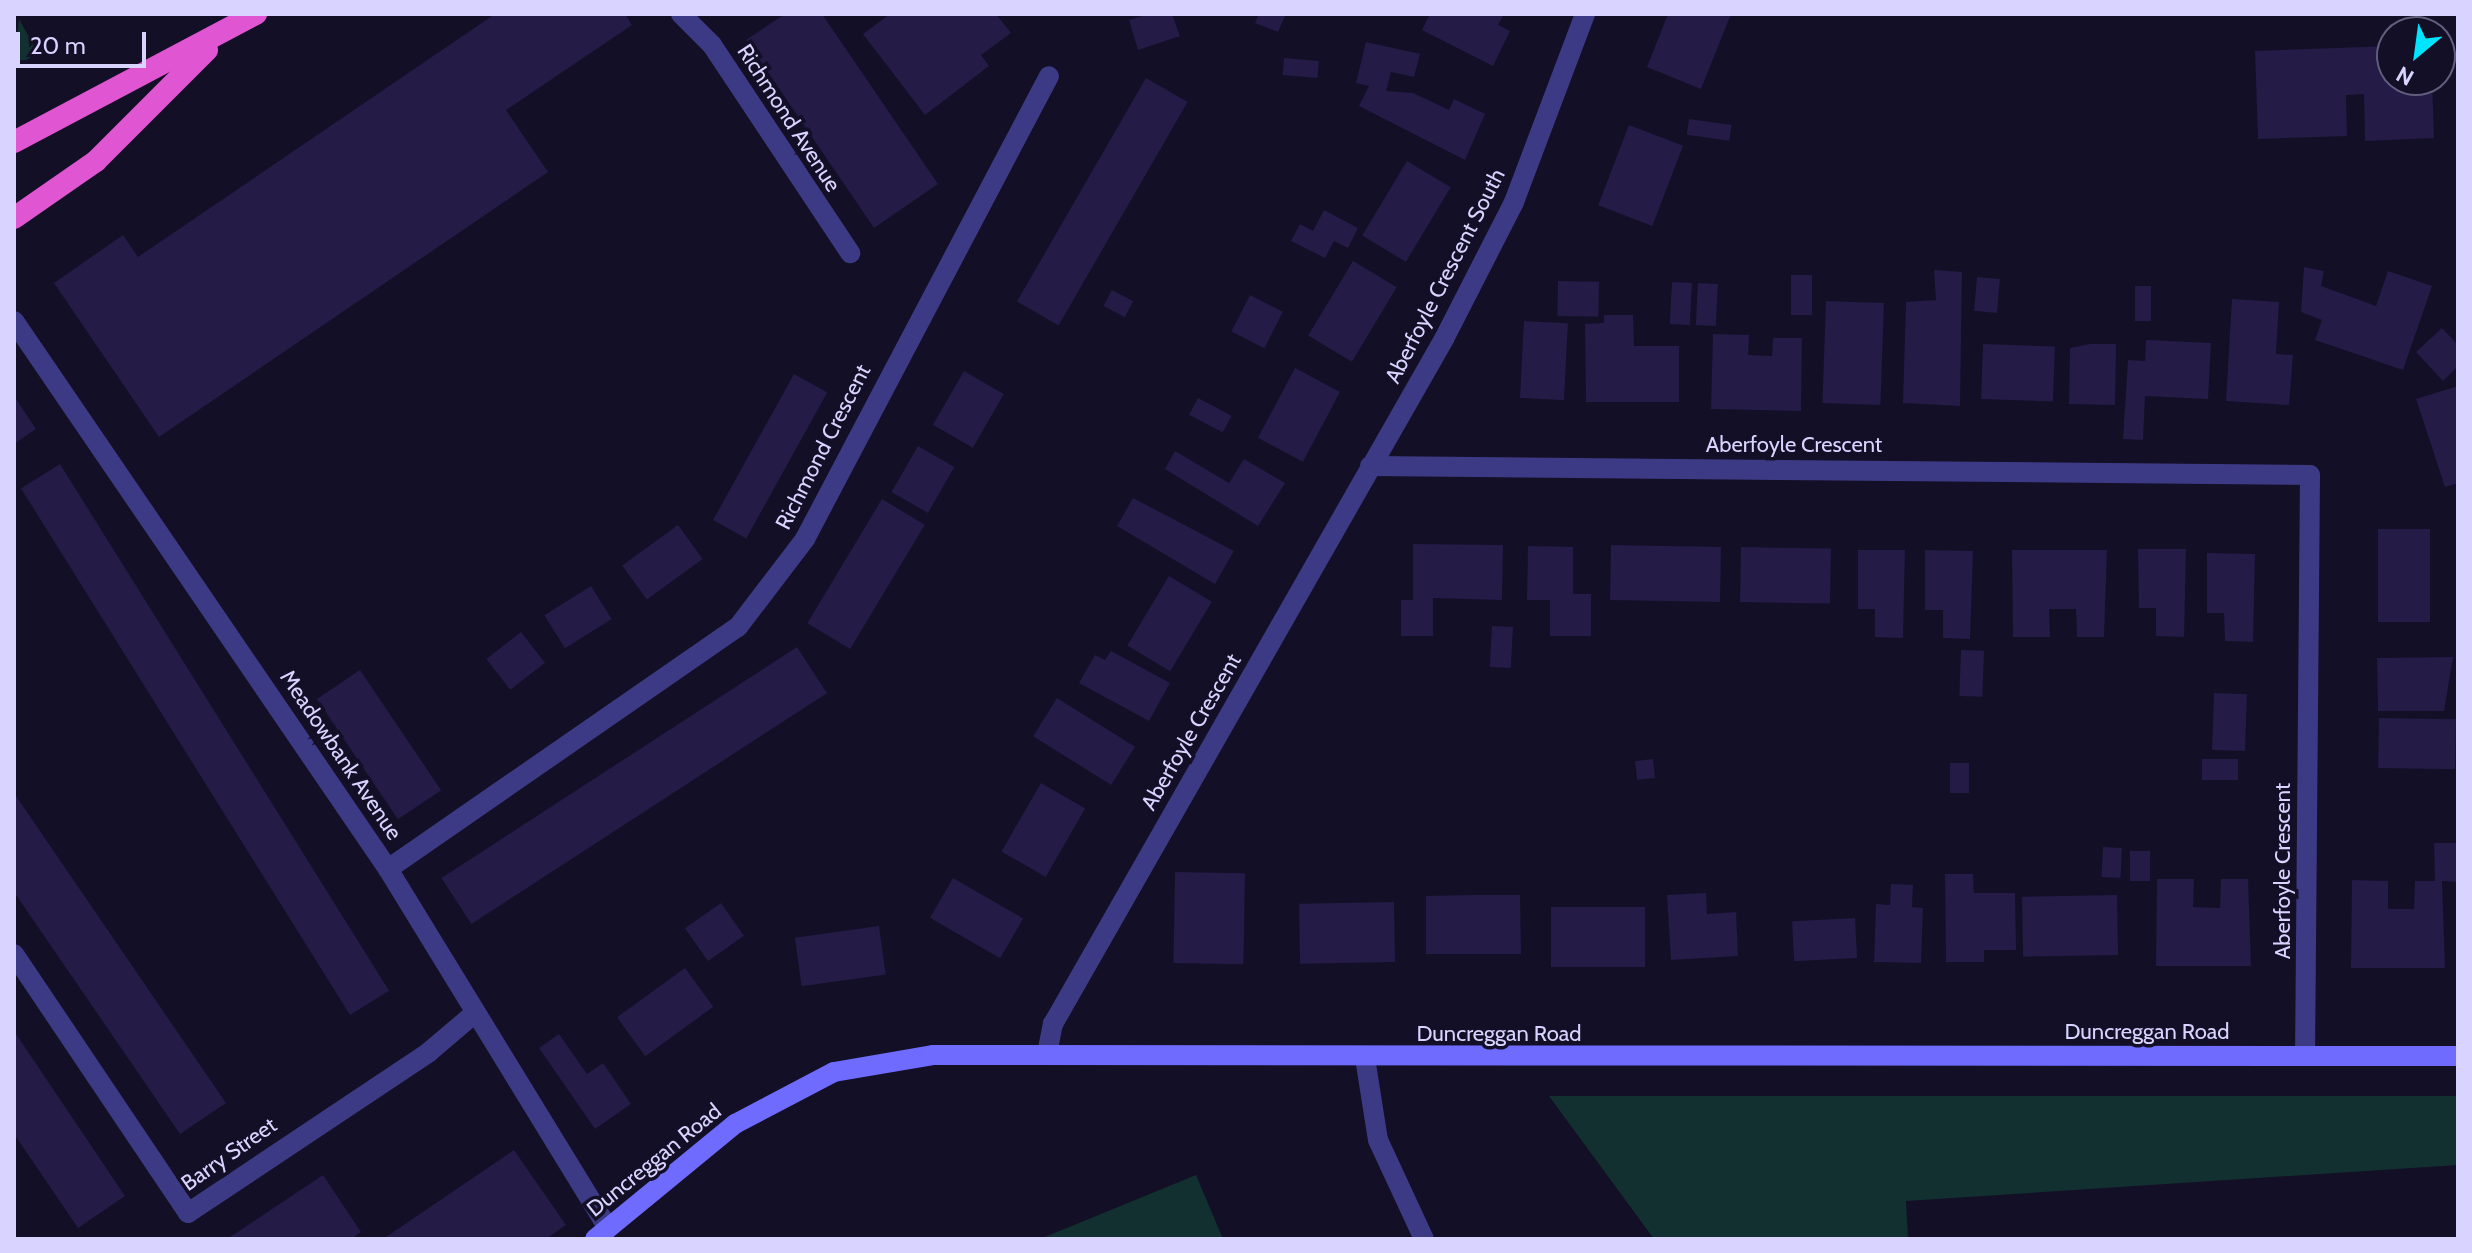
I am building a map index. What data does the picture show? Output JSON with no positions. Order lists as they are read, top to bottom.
{
  "streets": {
    "main road": ["Duncreggan Road"],
    "street": [
      "Richmond Avenue",
      "Aberfoyle Crescent South",
      "Aberfoyle Crescent",
      "Richmond Crescent",
      "Meadowbank Avenue",
      "Barry Street"
    ]
  },
  "crossings": [
    ["Aberfoyle Crescent South", "Aberfoyle Crescent"],
    ["Aberfoyle Crescent", "Duncreggan Road"],
    ["Richmond Crescent", "Meadowbank Avenue"],
    ["Meadowbank Avenue", "Duncreggan Road"],
    ["Meadowbank Avenue", "Barry Street"]
  ],
  "scale_bar": "20 m",
  "north": "bottom left"
}
